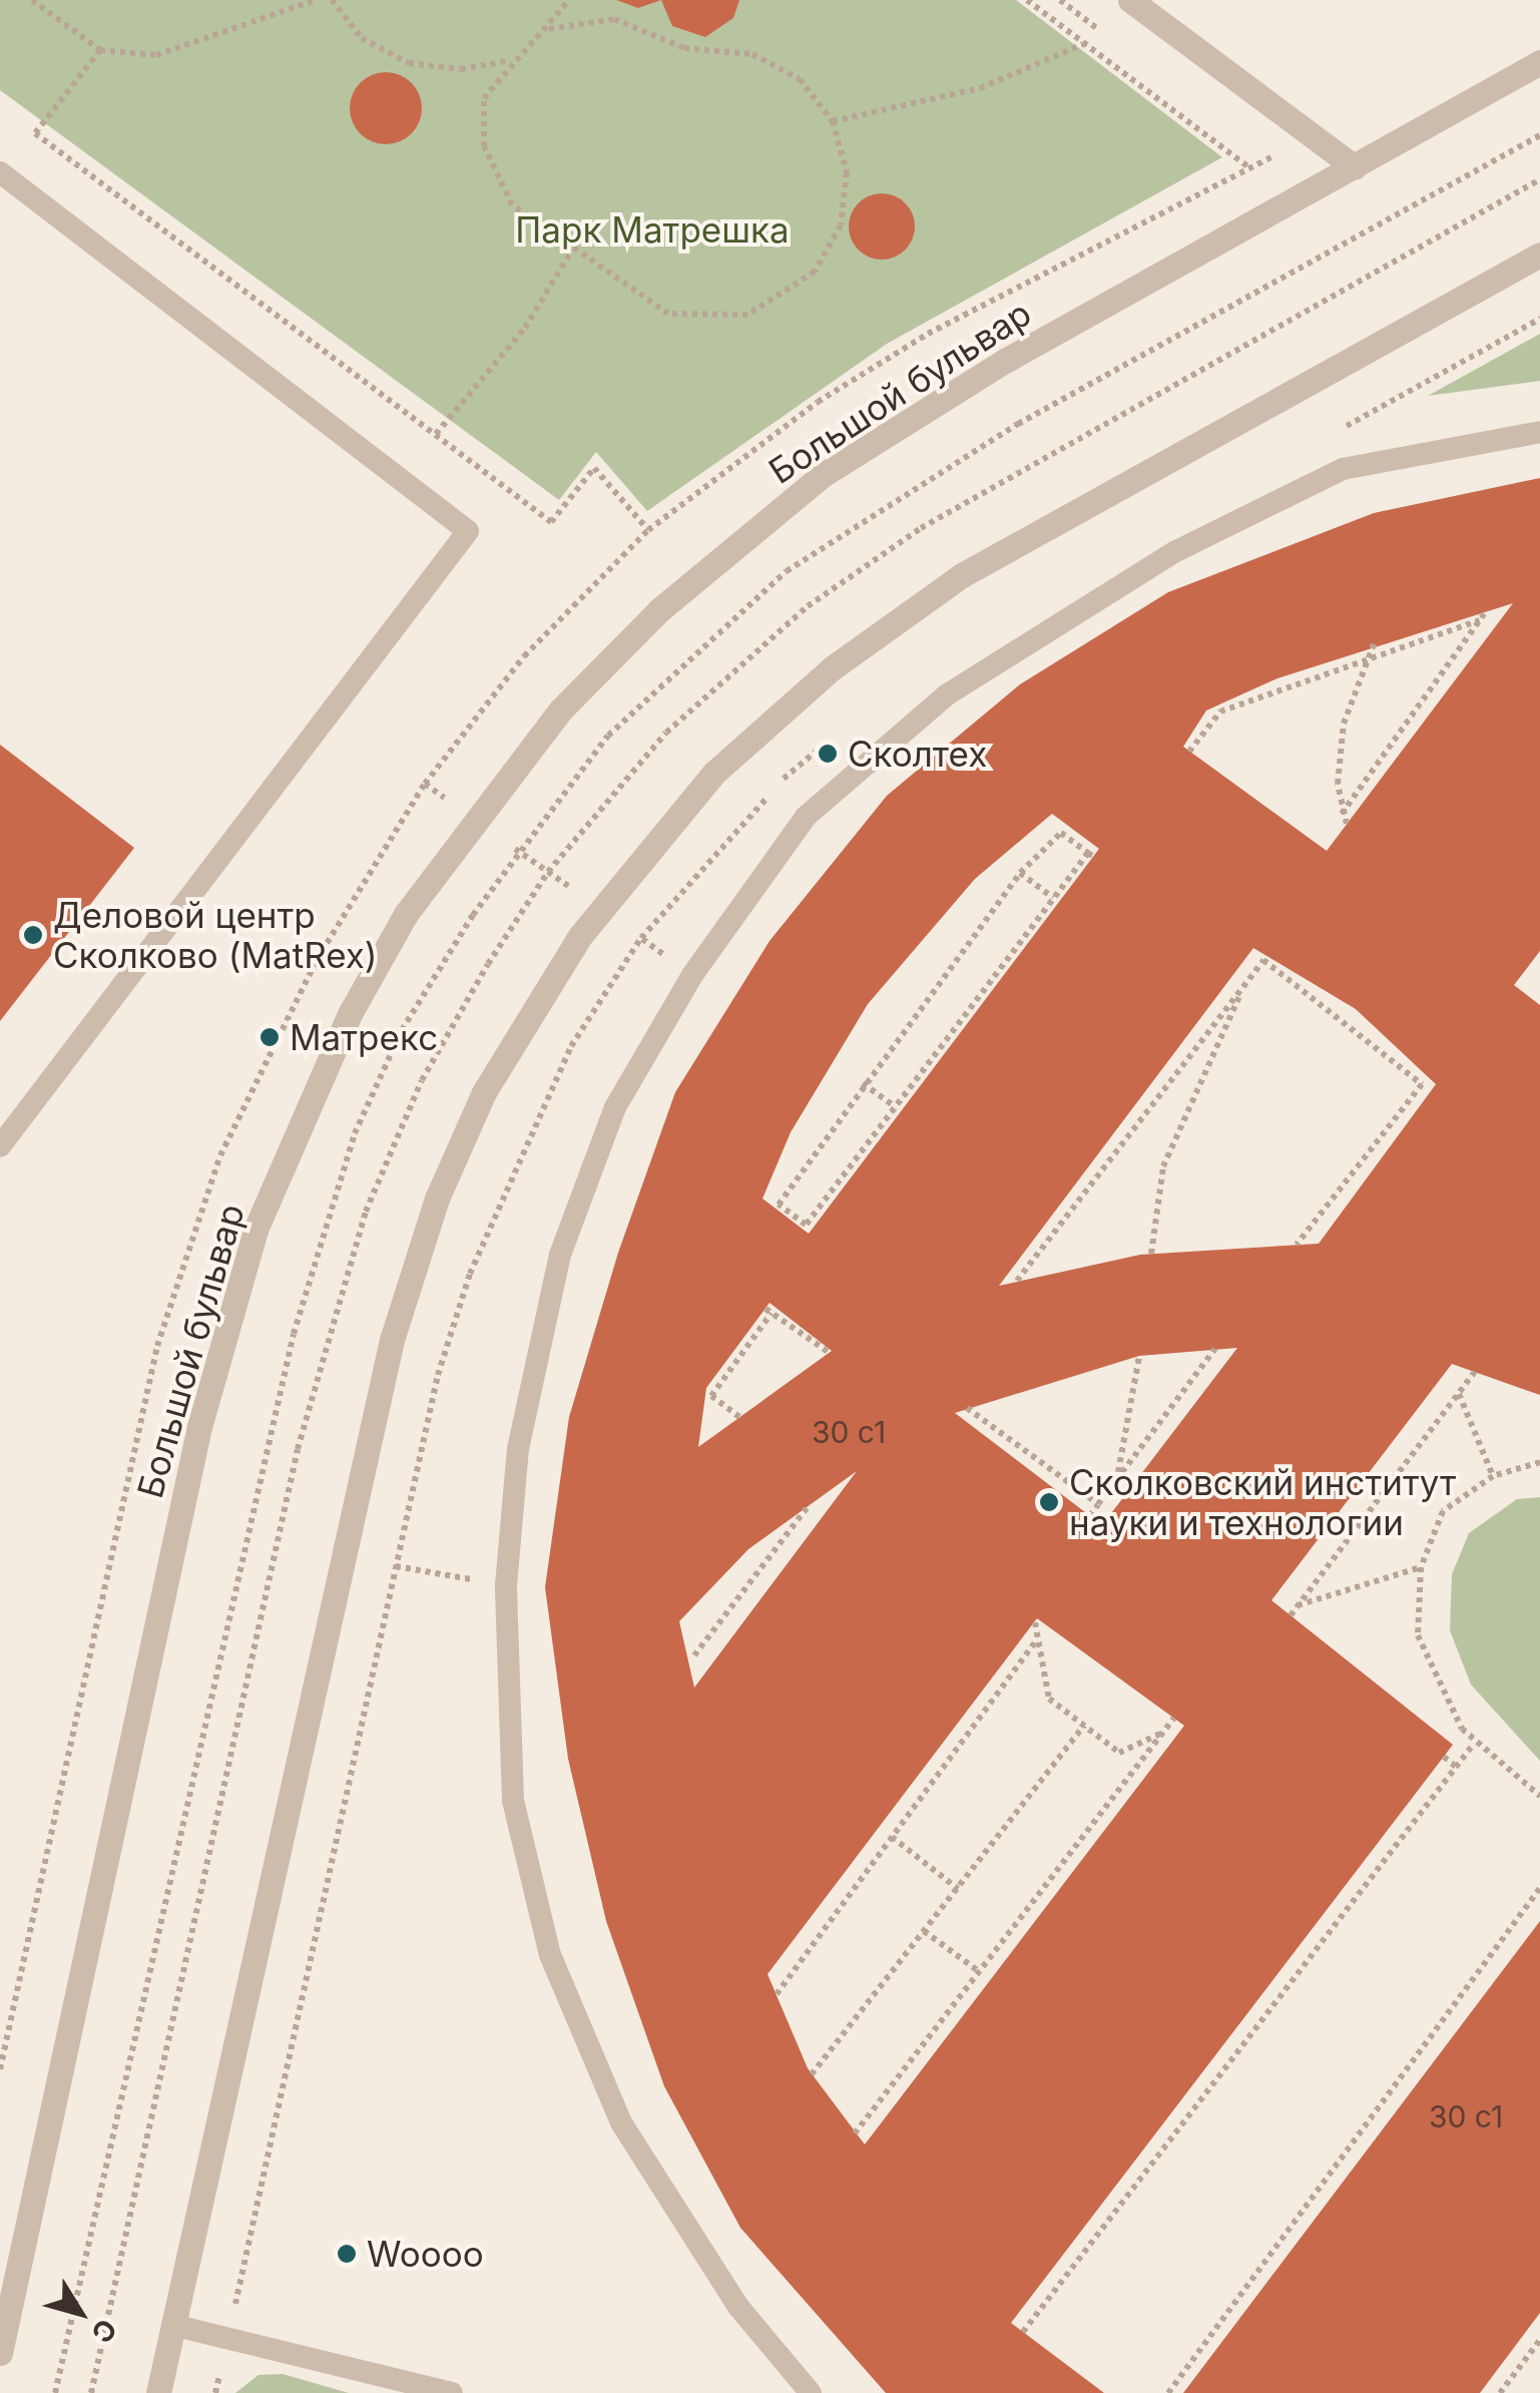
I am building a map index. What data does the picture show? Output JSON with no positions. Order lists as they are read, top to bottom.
{
  "streets": {
    "street": ["Большой бульвар"]
  },
  "parks": ["Парк Матрешка"],
  "places": [
    "Сколтех",
    "Деловой центр Сколково (MatRex)",
    "Матрекс",
    "Сколковский институт науки и технологии",
    "Woooo"
  ],
  "house_numbers": ["30 с1", "30 с1"],
  "north": "bottom right"
}
